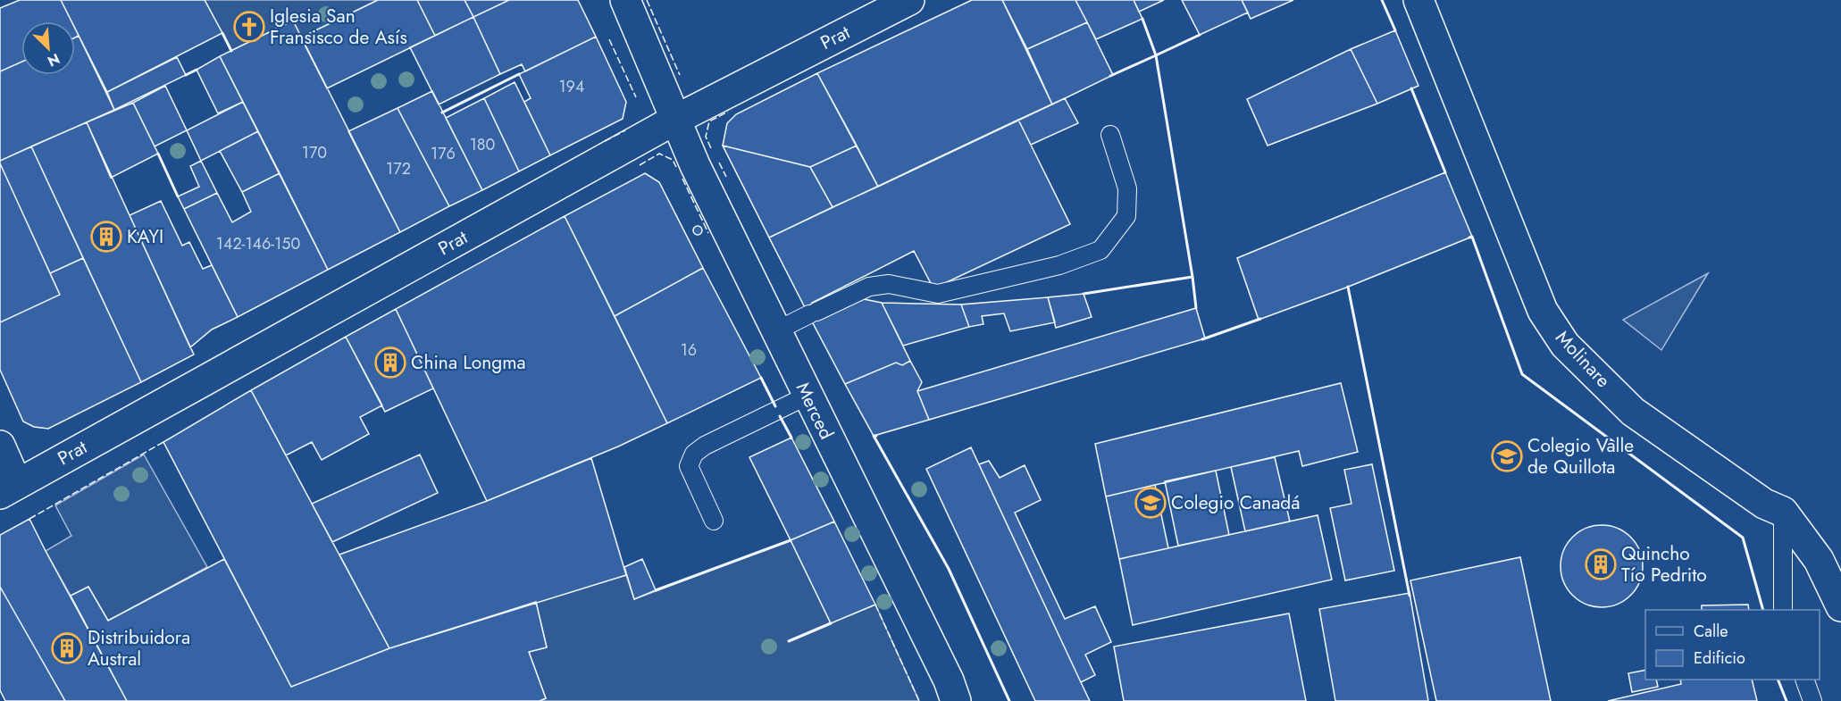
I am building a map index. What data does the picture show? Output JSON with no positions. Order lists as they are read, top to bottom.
{
  "streets": {
    "street": ["Prat", "Molinare", "Merced"]
  },
  "crossings": [
    ["Prat", "Merced"]
  ],
  "places": {
    "church": ["Iglesia San Fransisco de Asís"],
    "building": [
      "KAYI",
      "China Longma",
      "Quincho Tío Pedrito",
      "Distribuidora Austral"
    ],
    "school or university": ["Colegio Valle de Quillota", "Colegio Canadá"]
  },
  "house_numbers": [
    "194",
    "180",
    "170",
    "176",
    "172",
    "142-146-150",
    "16"
  ],
  "legend": ["Calle", "Edificio"],
  "north": "bottom right"
}
